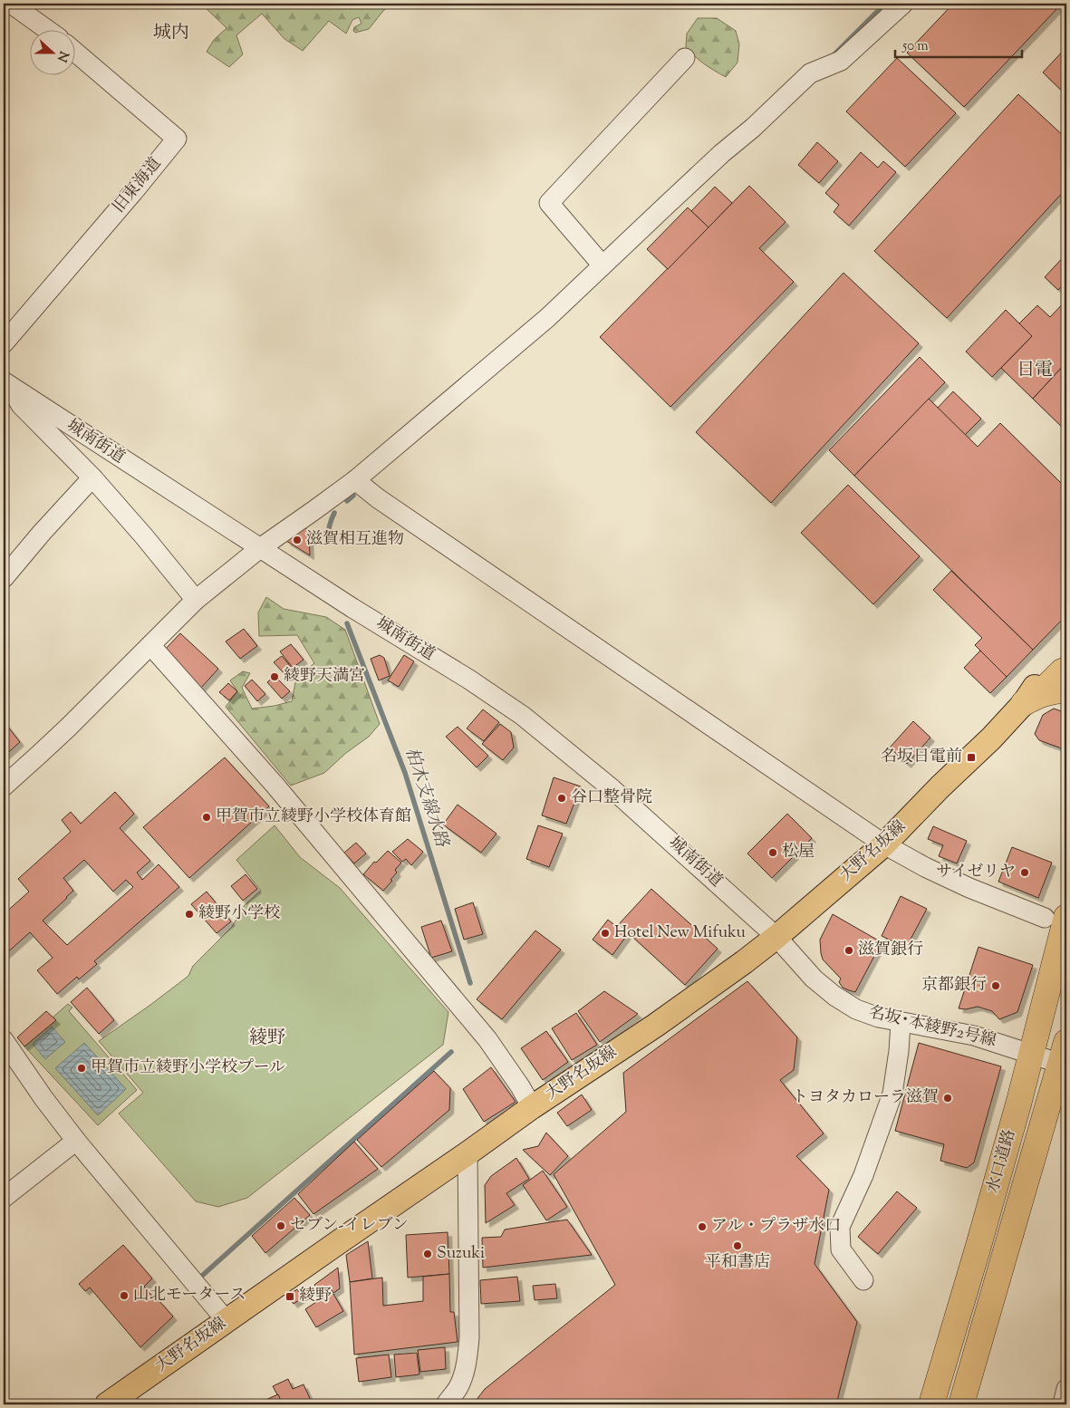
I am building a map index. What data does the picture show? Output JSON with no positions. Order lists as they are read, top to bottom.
{
  "streets": {
    "highway": ["水口道路"],
    "main road": ["大野名坂線"],
    "street": ["旧東海道", "城南街道", "名坂･本綾野2号線"]
  },
  "crossings": [
    ["城南街道", "大野名坂線"],
    ["城南街道", "名坂･本綾野2号線"],
    ["大野名坂線", "名坂･本綾野2号線"],
    ["名坂･本綾野2号線", "水口道路"]
  ],
  "districts": ["城内", "日電", "綾野"],
  "water": ["柏木支線水路"],
  "places": {
    "other": [
      "滋賀相互進物",
      "綾野天満宮",
      "谷口整骨院",
      "甲賀市立綾野小学校体育館",
      "松屋",
      "サイゼリヤ",
      "綾野小学校",
      "Hotel New Mifuku",
      "滋賀銀行",
      "京都銀行",
      "甲賀市立綾野小学校プール",
      "トヨタカローラ滋賀",
      "セブン-イレブン",
      "アル・プラザ水口",
      "平和書店",
      "Suzuki",
      "山北モータース"
    ],
    "transit": ["名坂日電前", "綾野"]
  },
  "scale_bar": "50 m",
  "north": "right"
}
